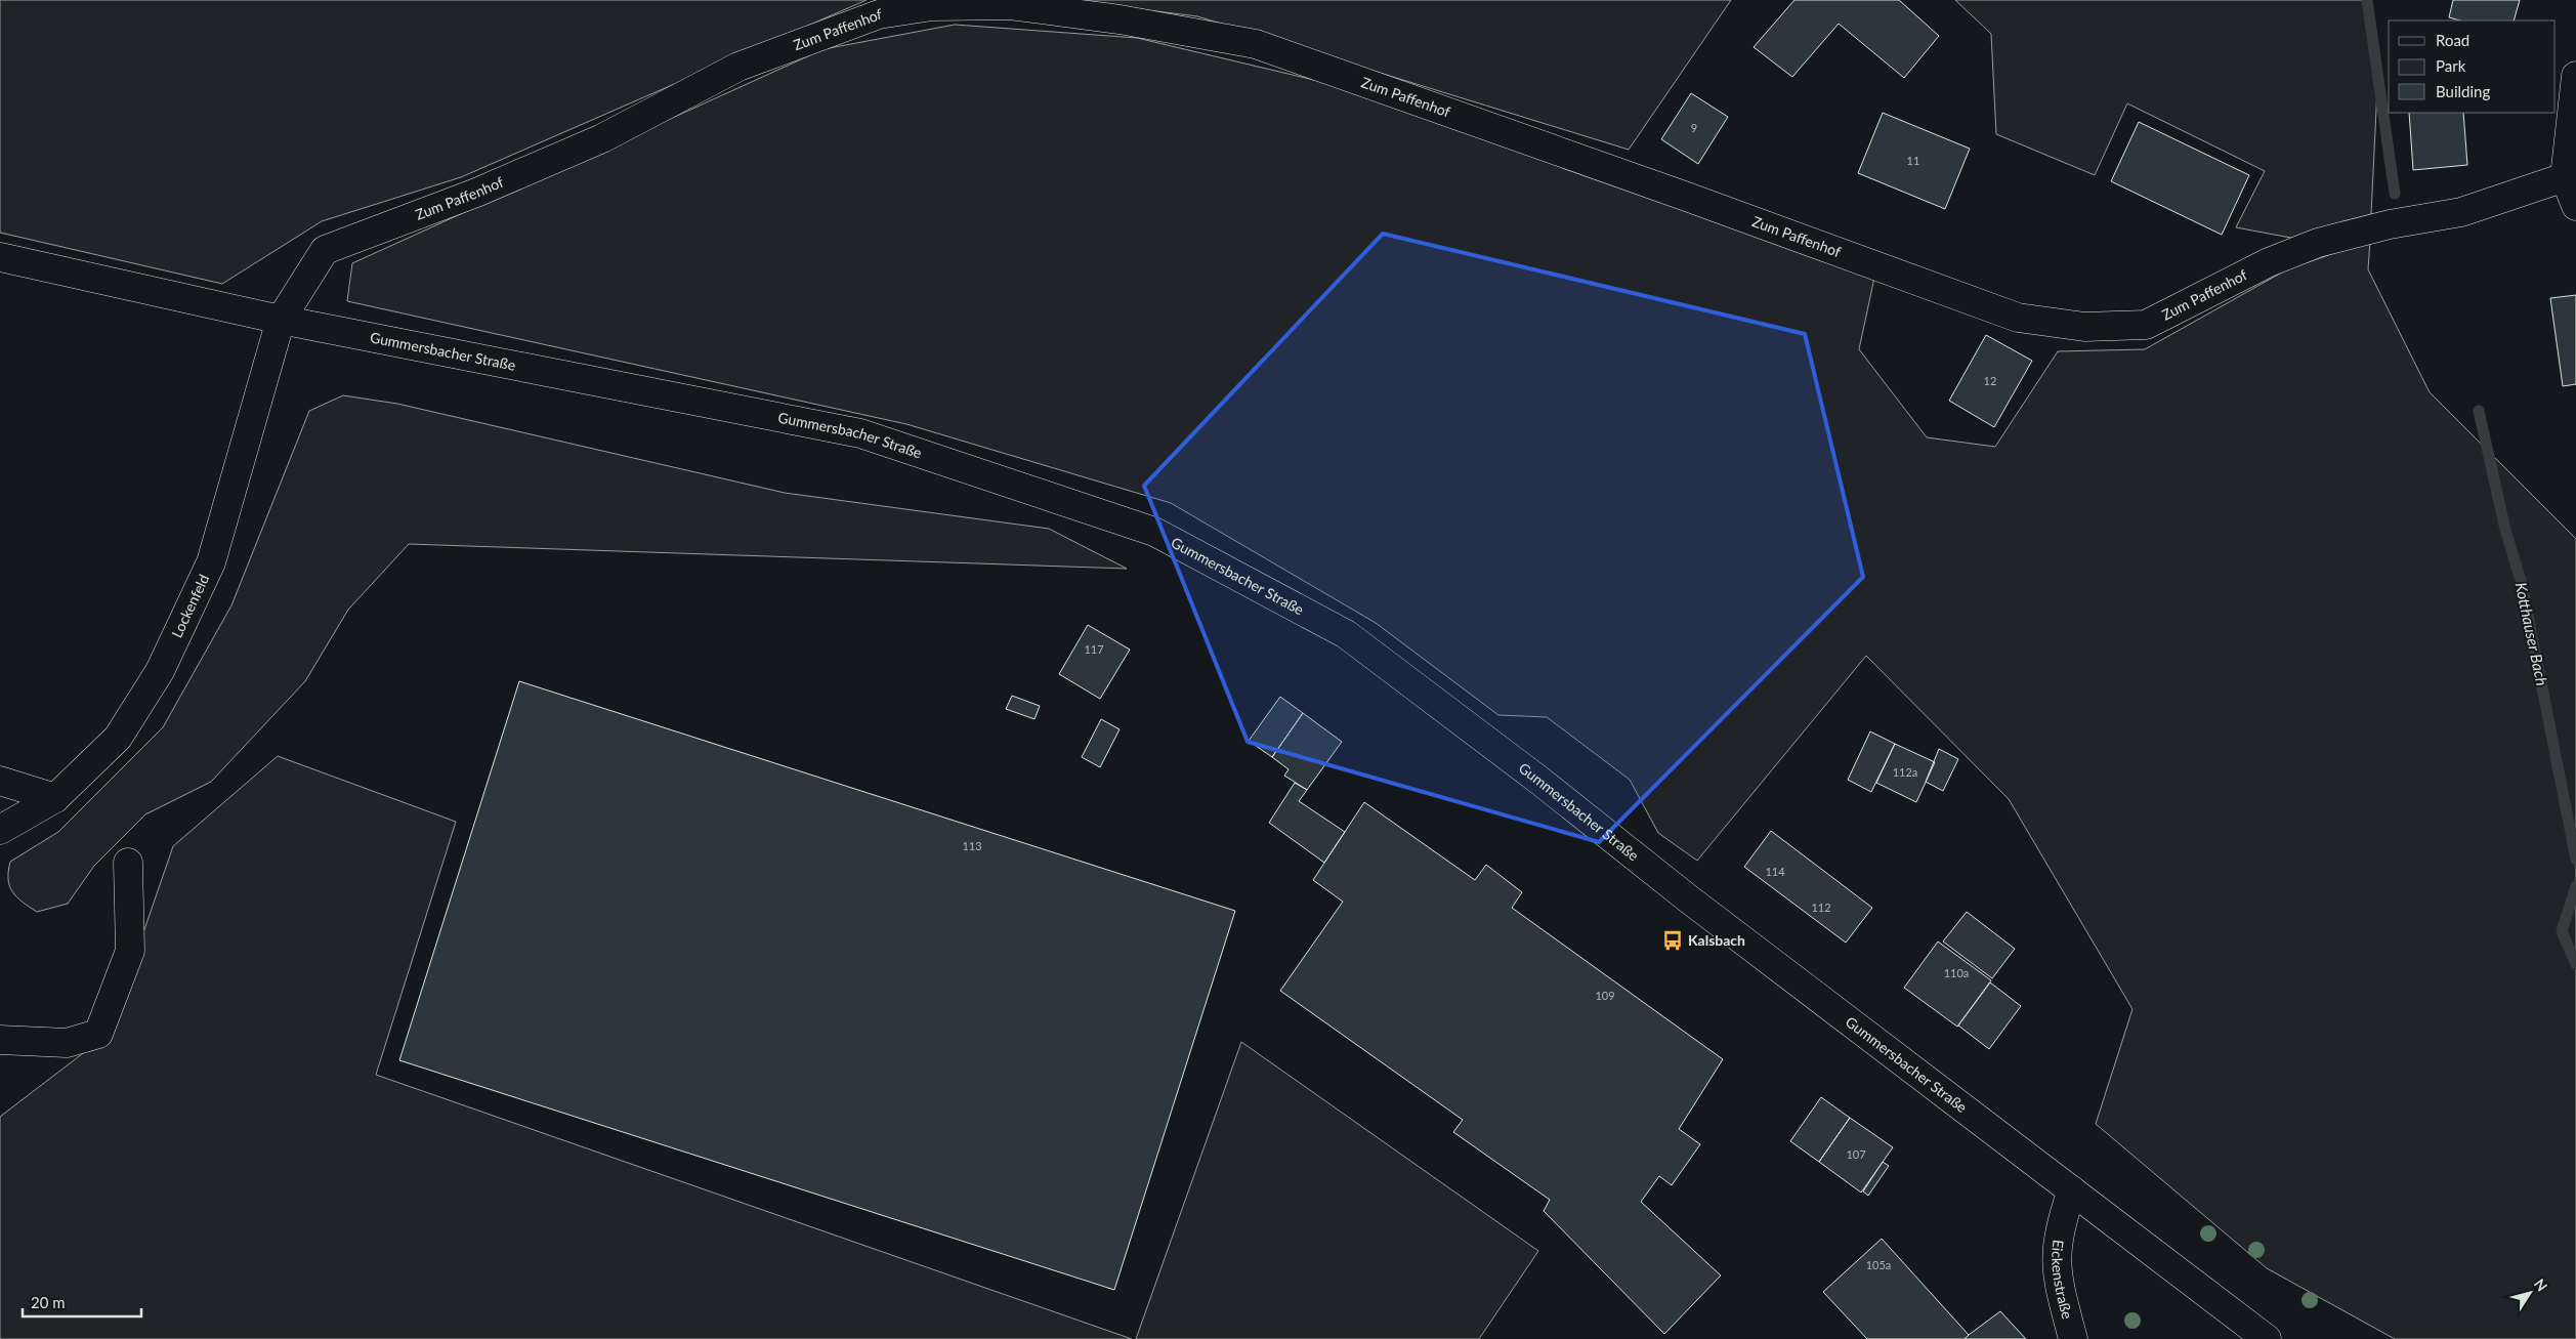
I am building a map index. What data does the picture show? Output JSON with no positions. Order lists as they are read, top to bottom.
{
  "streets": {
    "street": [
      "Zum Paffenhof",
      "Gummersbacher Straße",
      "Lockenfeld",
      "Eickenstraße"
    ]
  },
  "crossings": [
    ["Zum Paffenhof", "Gummersbacher Straße"],
    ["Zum Paffenhof", "Lockenfeld"],
    ["Gummersbacher Straße", "Lockenfeld"],
    ["Gummersbacher Straße", "Eickenstraße"]
  ],
  "water": ["Kotthauser Bach"],
  "places": {
    "bus stop": ["Kalsbach"]
  },
  "house_numbers": [
    "9",
    "11",
    "12",
    "117",
    "112a",
    "113",
    "114",
    "112",
    "110a",
    "109",
    "107",
    "105a"
  ],
  "legend": ["Road", "Park", "Building"],
  "scale_bar": "20 m",
  "north": "top right"
}
